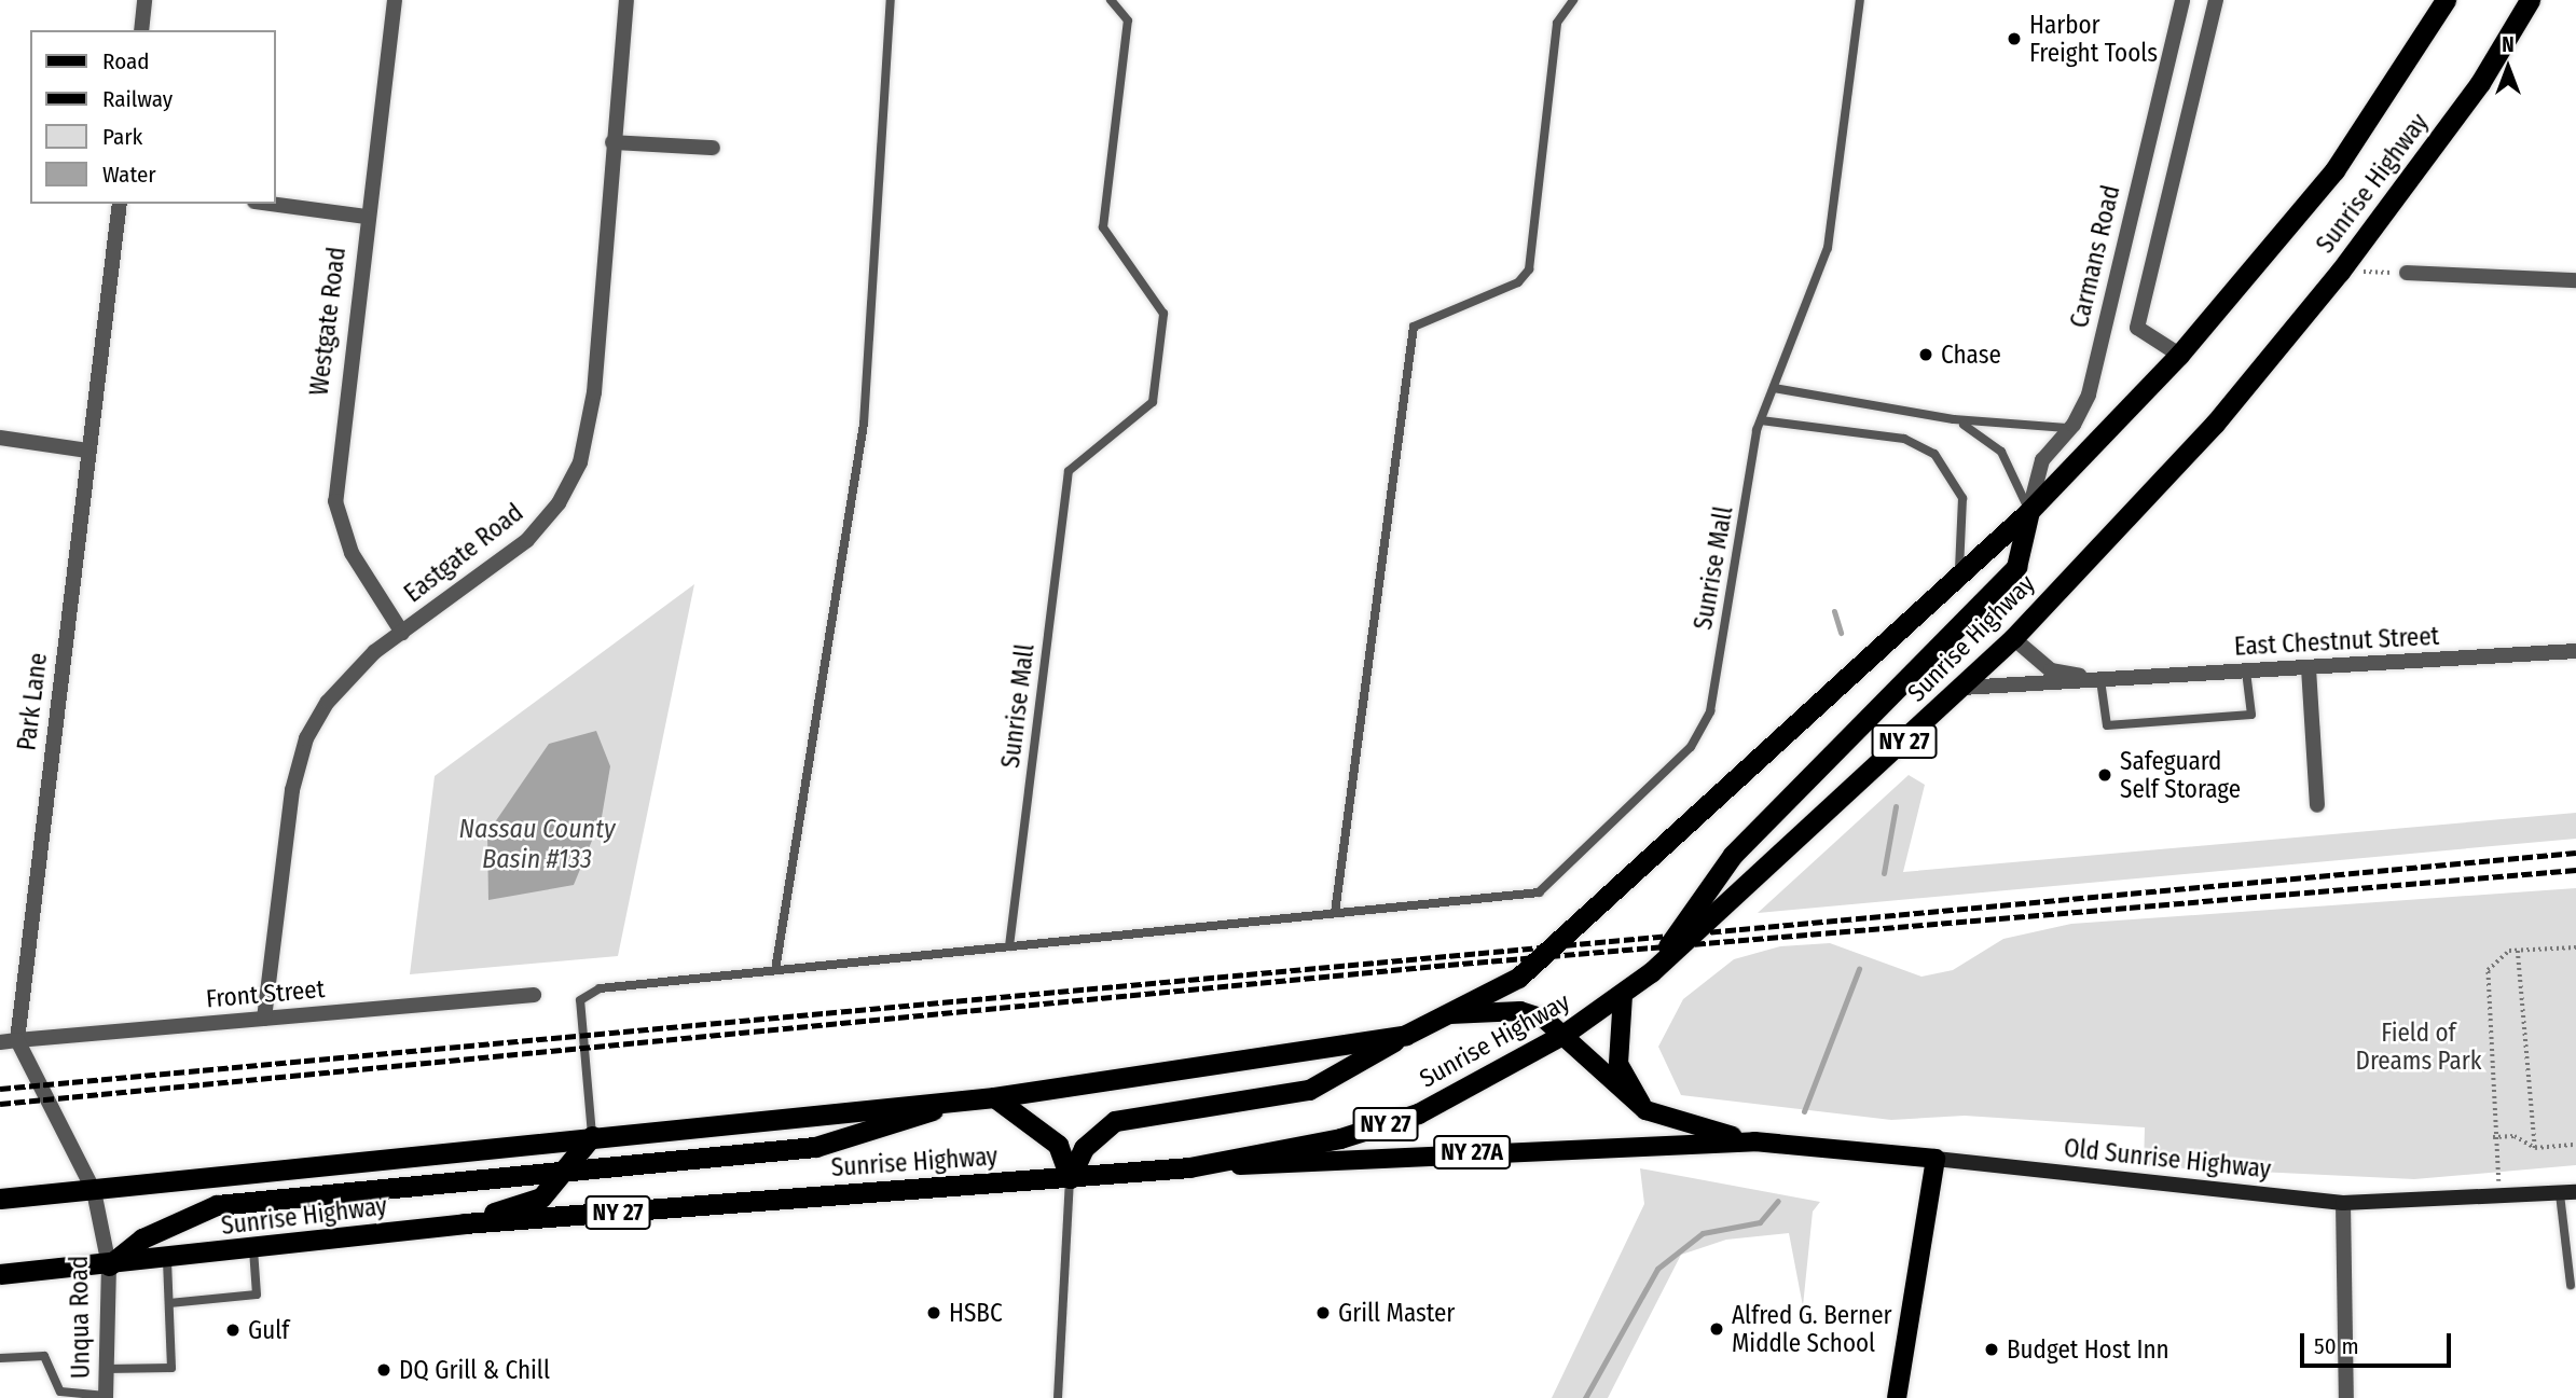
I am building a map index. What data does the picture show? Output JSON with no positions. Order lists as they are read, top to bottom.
{
  "streets": {
    "highway": ["Sunrise Highway", "NY 27"],
    "main road": ["NY 27A", "Old Sunrise Highway"],
    "street": [
      "Carmans Road",
      "Westgate Road",
      "Eastgate Road",
      "East Chestnut Street",
      "Park Lane",
      "Front Street",
      "Unqua Road"
    ],
    "lane": ["Sunrise Mall"]
  },
  "crossings": [
    ["Sunrise Highway", "Carmans Road"],
    ["Sunrise Highway", "East Chestnut Street"],
    ["Sunrise Highway", "Old Sunrise Highway"],
    ["Sunrise Highway", "Unqua Road"],
    ["Westgate Road", "Eastgate Road"],
    ["Eastgate Road", "Front Street"],
    ["Park Lane", "Front Street"]
  ],
  "water": ["Nassau County Basin #133"],
  "parks": ["Field of Dreams Park"],
  "places": [
    "Harbor Freight Tools",
    "Chase",
    "Safeguard Self Storage",
    "HSBC",
    "Grill Master",
    "Alfred G. Berner Middle School",
    "Gulf",
    "Budget Host Inn",
    "DQ Grill & Chill"
  ],
  "legend": [
    "Road",
    "Railway",
    "Park",
    "Water"
  ],
  "scale_bar": "50 m",
  "north": "top"
}
